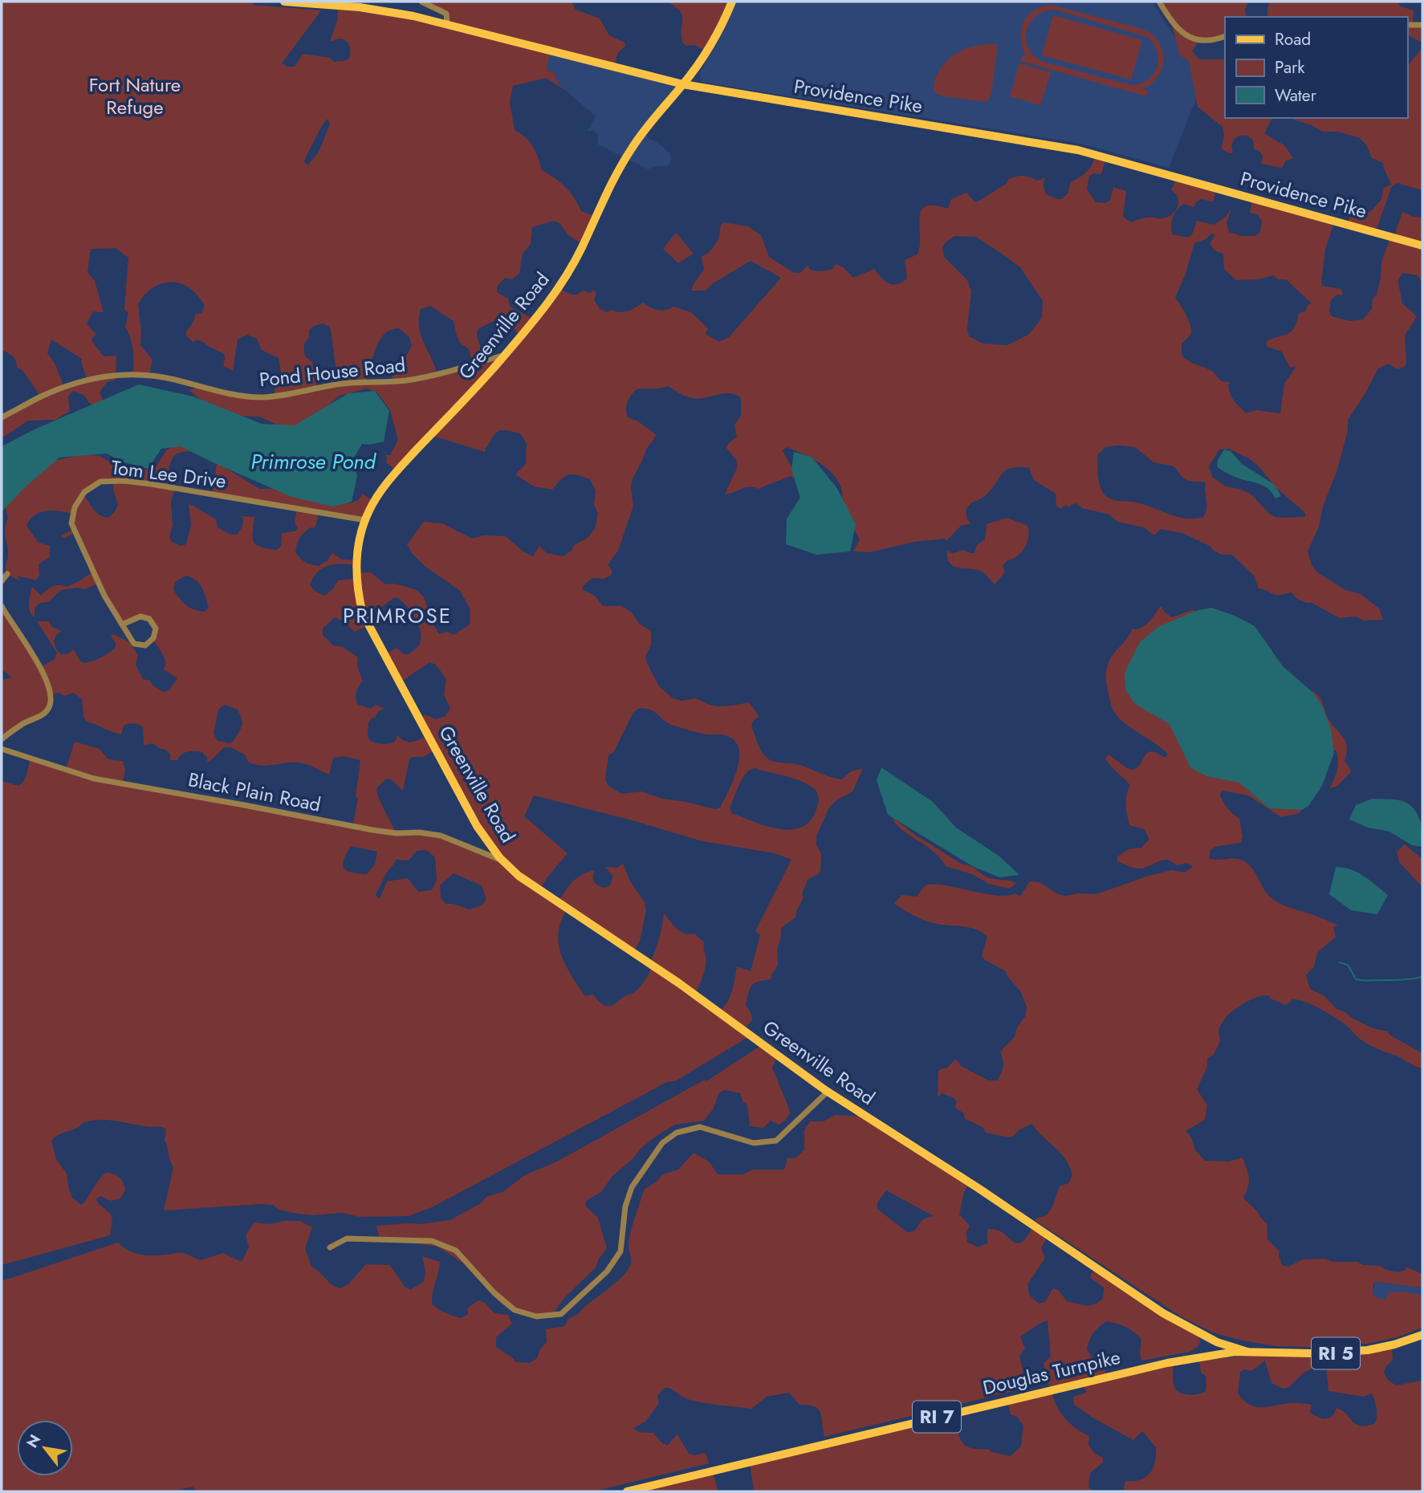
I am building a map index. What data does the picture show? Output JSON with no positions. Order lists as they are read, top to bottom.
{
  "streets": {
    "main road": [
      "Providence Pike",
      "Greenville Road",
      "RI 5",
      "Douglas Turnpike",
      "RI 7"
    ],
    "street": ["Pond House Road", "Tom Lee Drive", "Black Plain Road"]
  },
  "crossings": [
    ["Providence Pike", "Greenville Road"],
    ["Greenville Road", "Pond House Road"],
    ["Greenville Road", "Tom Lee Drive"],
    ["Greenville Road", "Black Plain Road"],
    ["Greenville Road", "Douglas Turnpike"]
  ],
  "districts": ["PRIMROSE"],
  "water": ["Primrose Pond"],
  "parks": ["Fort Nature Refuge"],
  "legend": ["Road", "Park", "Water"],
  "north": "top left"
}
